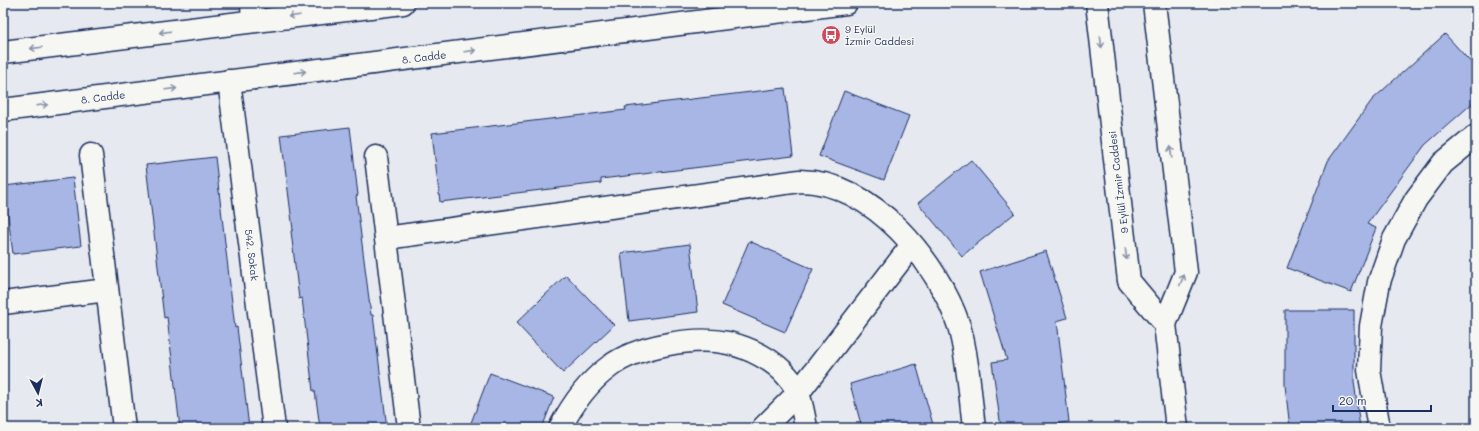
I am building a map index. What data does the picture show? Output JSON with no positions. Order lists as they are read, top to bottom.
{
  "streets": {
    "street": ["8. Cadde", "9 Eylül İzmir Caddesi", "542. Sokak"]
  },
  "crossings": [
    ["8. Cadde", "542. Sokak"]
  ],
  "places": {
    "bus stop": ["9 Eylül İzmir Caddesi"]
  },
  "scale_bar": "20 m",
  "north": "bottom"
}
